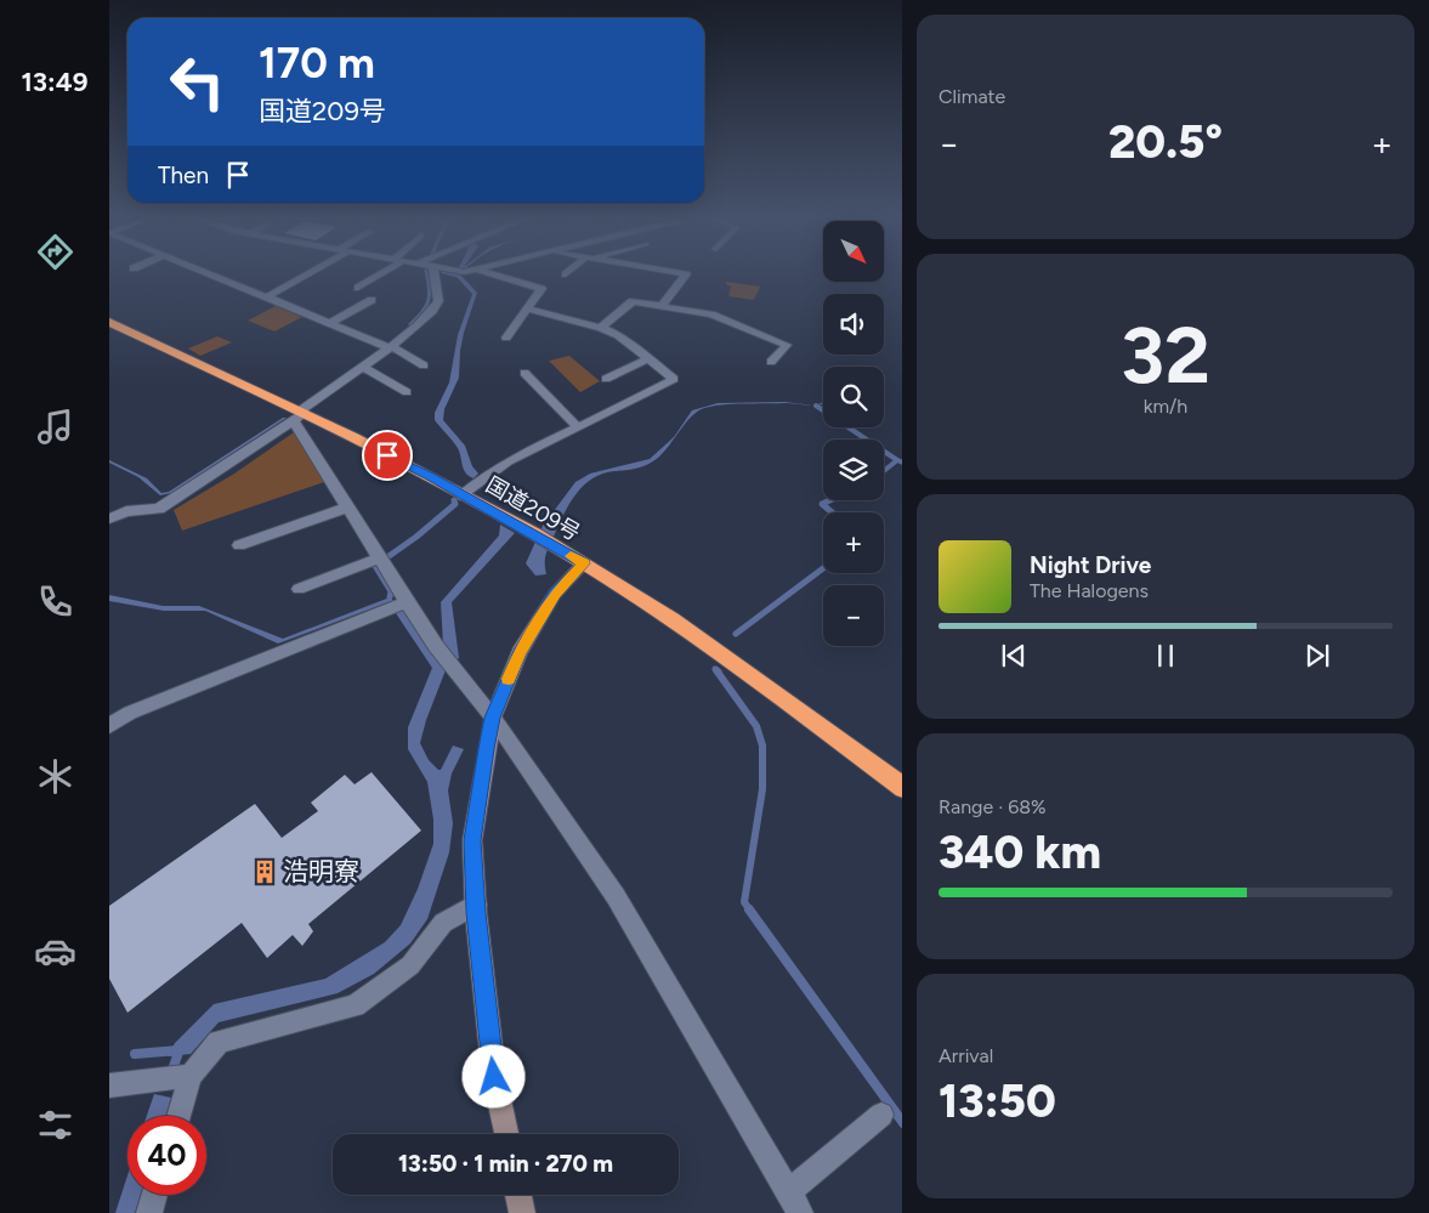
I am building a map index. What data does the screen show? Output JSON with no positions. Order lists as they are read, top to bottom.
{
  "streets": {
    "highway": ["国道209号"]
  },
  "places": {
    "building": ["浩明寮"]
  },
  "north": "bottom right",
  "page": {
    "tabs": "13:49",
    "tile": [
      "Climate",
      ["32", "km/h"],
      ["Range · 68%", "340 km"],
      ["Arrival", "13:50"]
    ],
    "turn": ["170 m", "国道209号"],
    "heat": ["−", "20.5°", "+"],
    "then": "Then",
    "map_buttons": ["+", "−"],
    "song": ["Night Drive", "The Halogens"],
    "limit": "40",
    "trip": "13:50 · 1 min · 270 m"
  }
}
